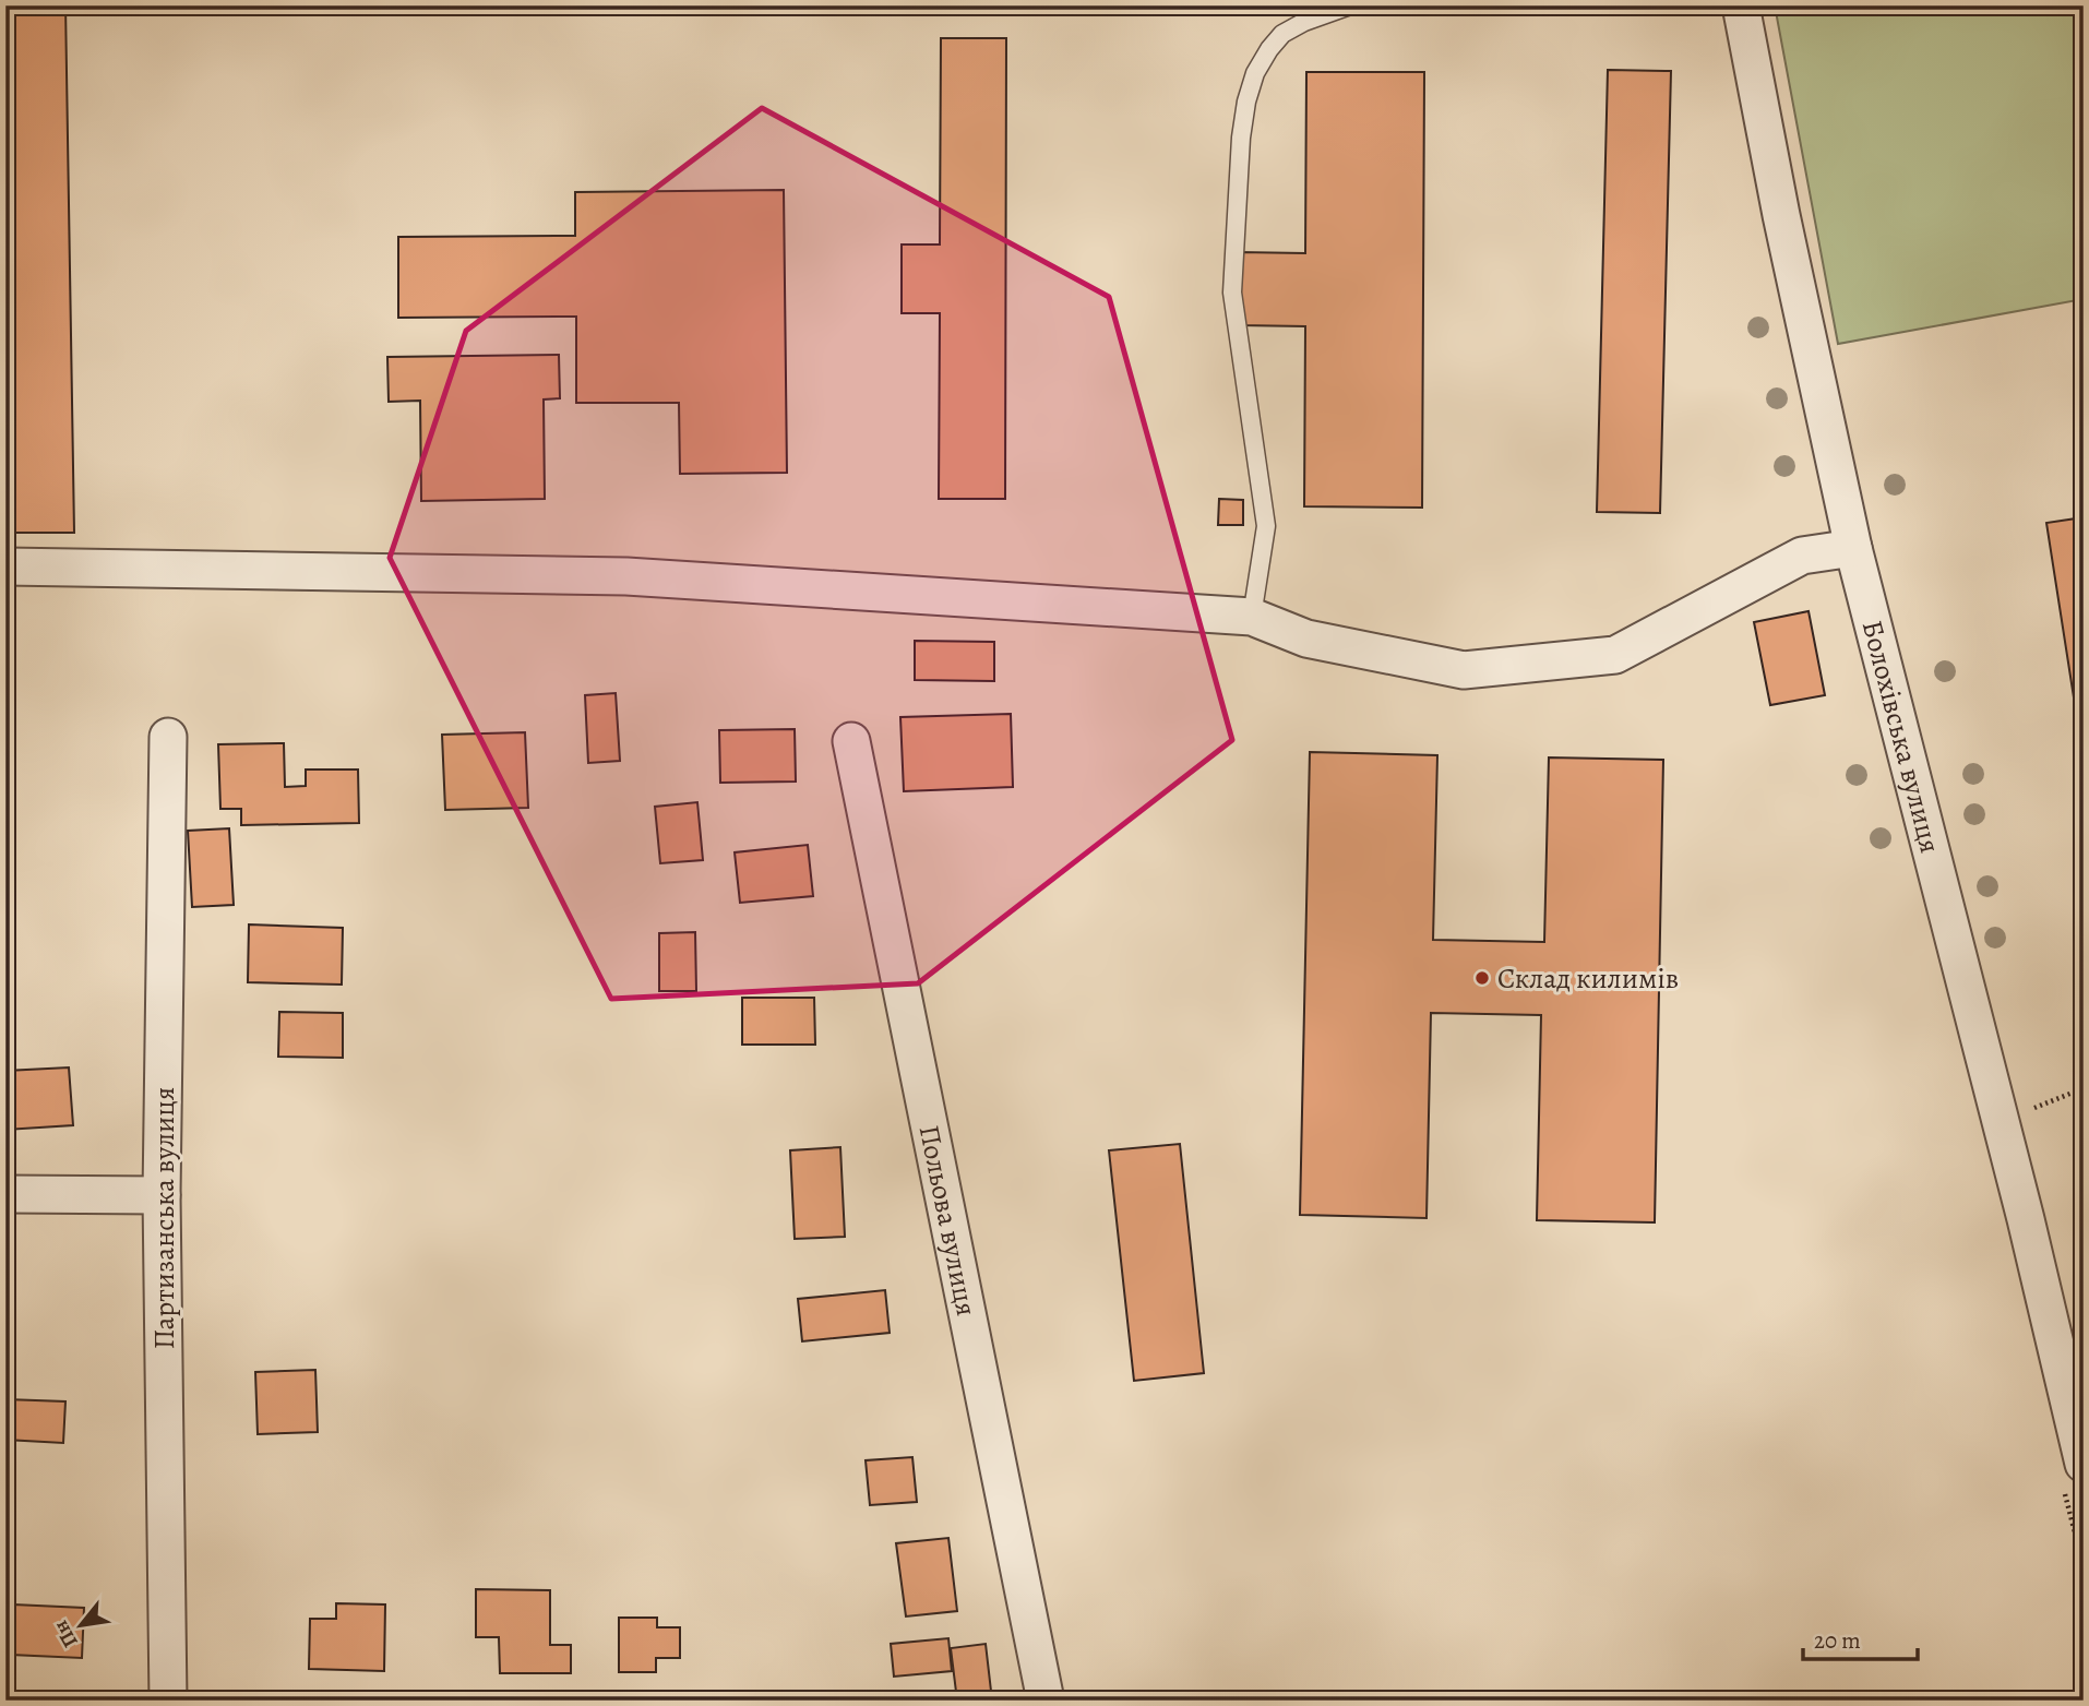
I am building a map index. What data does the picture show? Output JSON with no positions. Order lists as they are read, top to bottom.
{
  "streets": {
    "street": ["Болохівська вулиця", "Партизанська вулиця", "Польова вулиця"]
  },
  "places": ["Склад килимів"],
  "scale_bar": "20 m",
  "north": "bottom left"
}
